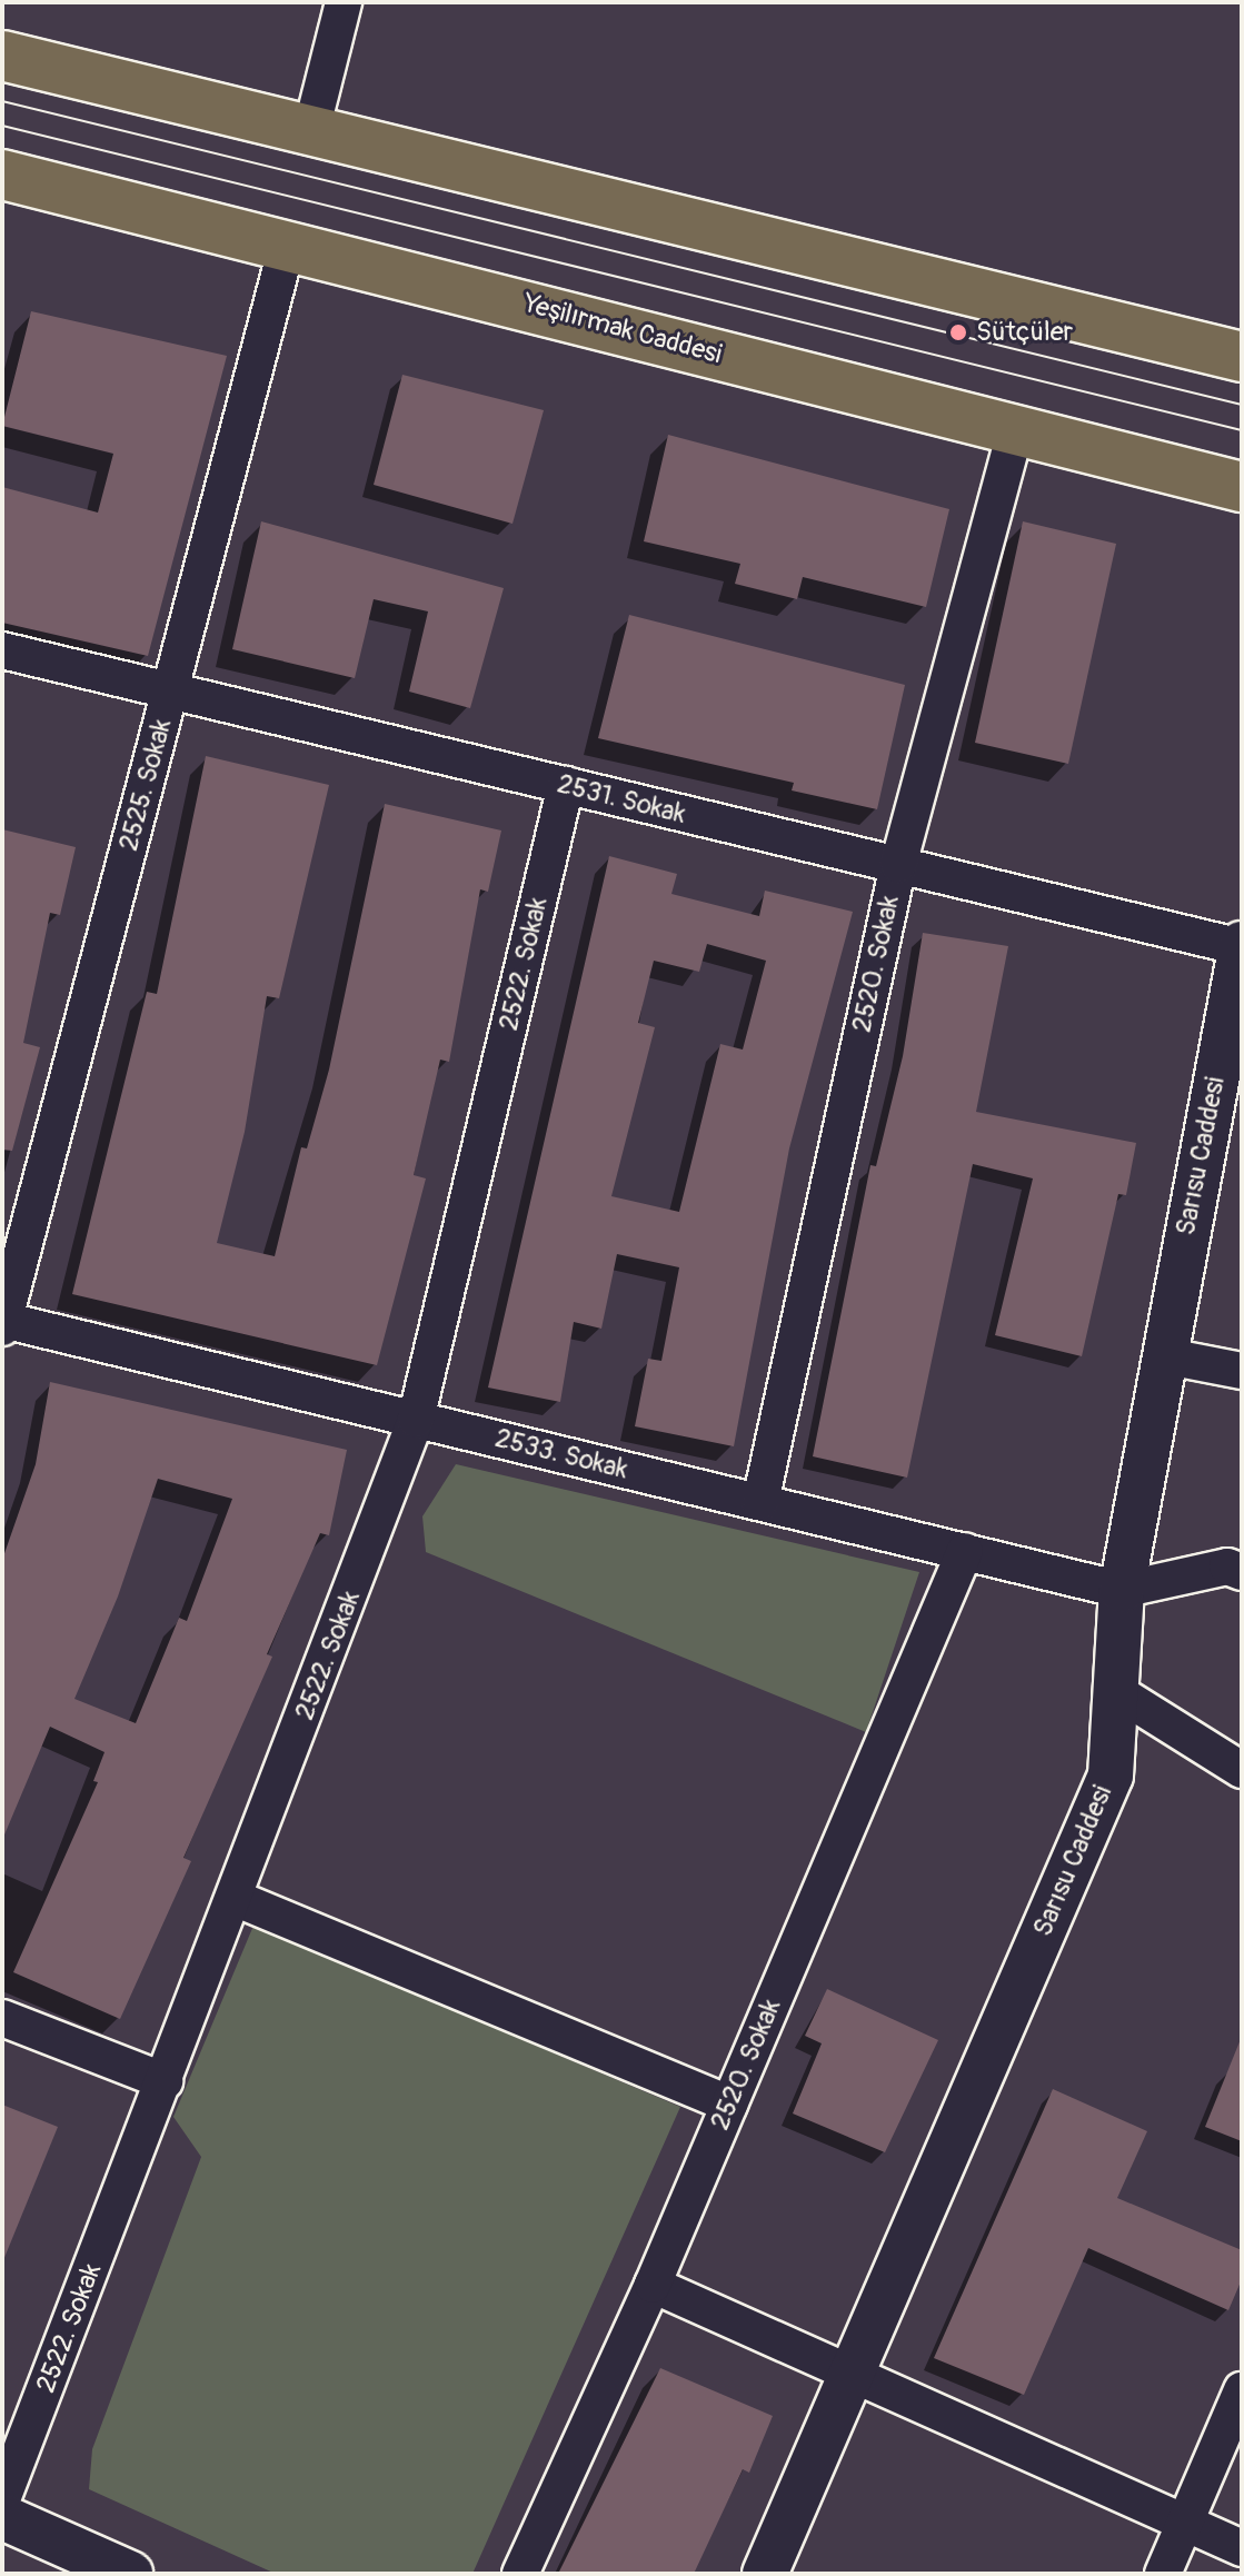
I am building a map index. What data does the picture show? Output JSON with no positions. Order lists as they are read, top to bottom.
{
  "streets": {
    "main road": ["Yeşilırmak Caddesi"],
    "street": [
      "2525. Sokak",
      "2531. Sokak",
      "2522. Sokak",
      "2520. Sokak",
      "Sarısu Caddesi",
      "2533. Sokak"
    ]
  },
  "crossings": [
    ["Yeşilırmak Caddesi", "2525. Sokak"],
    ["Yeşilırmak Caddesi", "2520. Sokak"],
    ["2525. Sokak", "2531. Sokak"],
    ["2525. Sokak", "2533. Sokak"],
    ["2531. Sokak", "2522. Sokak"],
    ["2531. Sokak", "2520. Sokak"],
    ["2531. Sokak", "Sarısu Caddesi"],
    ["2522. Sokak", "2533. Sokak"],
    ["2520. Sokak", "2533. Sokak"],
    ["Sarısu Caddesi", "2533. Sokak"]
  ],
  "places": ["Sütçüler"]
}
